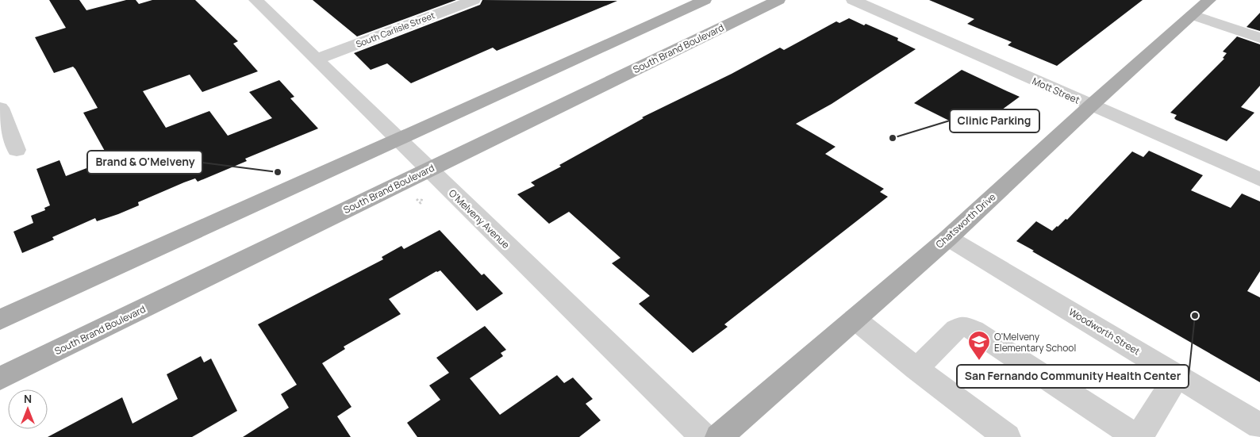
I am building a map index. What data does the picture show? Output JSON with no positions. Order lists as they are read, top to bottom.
{
  "streets": {
    "main road": ["South Brand Boulevard", "Chatsworth Drive"],
    "street": [
      "South Carlisle Street",
      "Mott Street",
      "O'Melveny Avenue",
      "Woodworth Street"
    ]
  },
  "crossings": [
    ["South Carlisle Street", "O'Melveny Avenue"],
    ["South Brand Boulevard", "O'Melveny Avenue"],
    ["Mott Street", "Chatsworth Drive"],
    ["Chatsworth Drive", "Woodworth Street"]
  ],
  "places": {
    "other": ["Clinic Parking", "Brand & O'Melveny", "San Fernando Community Health Center"],
    "school or university": ["O'Melveny Elementary School"]
  },
  "north": "top"
}
